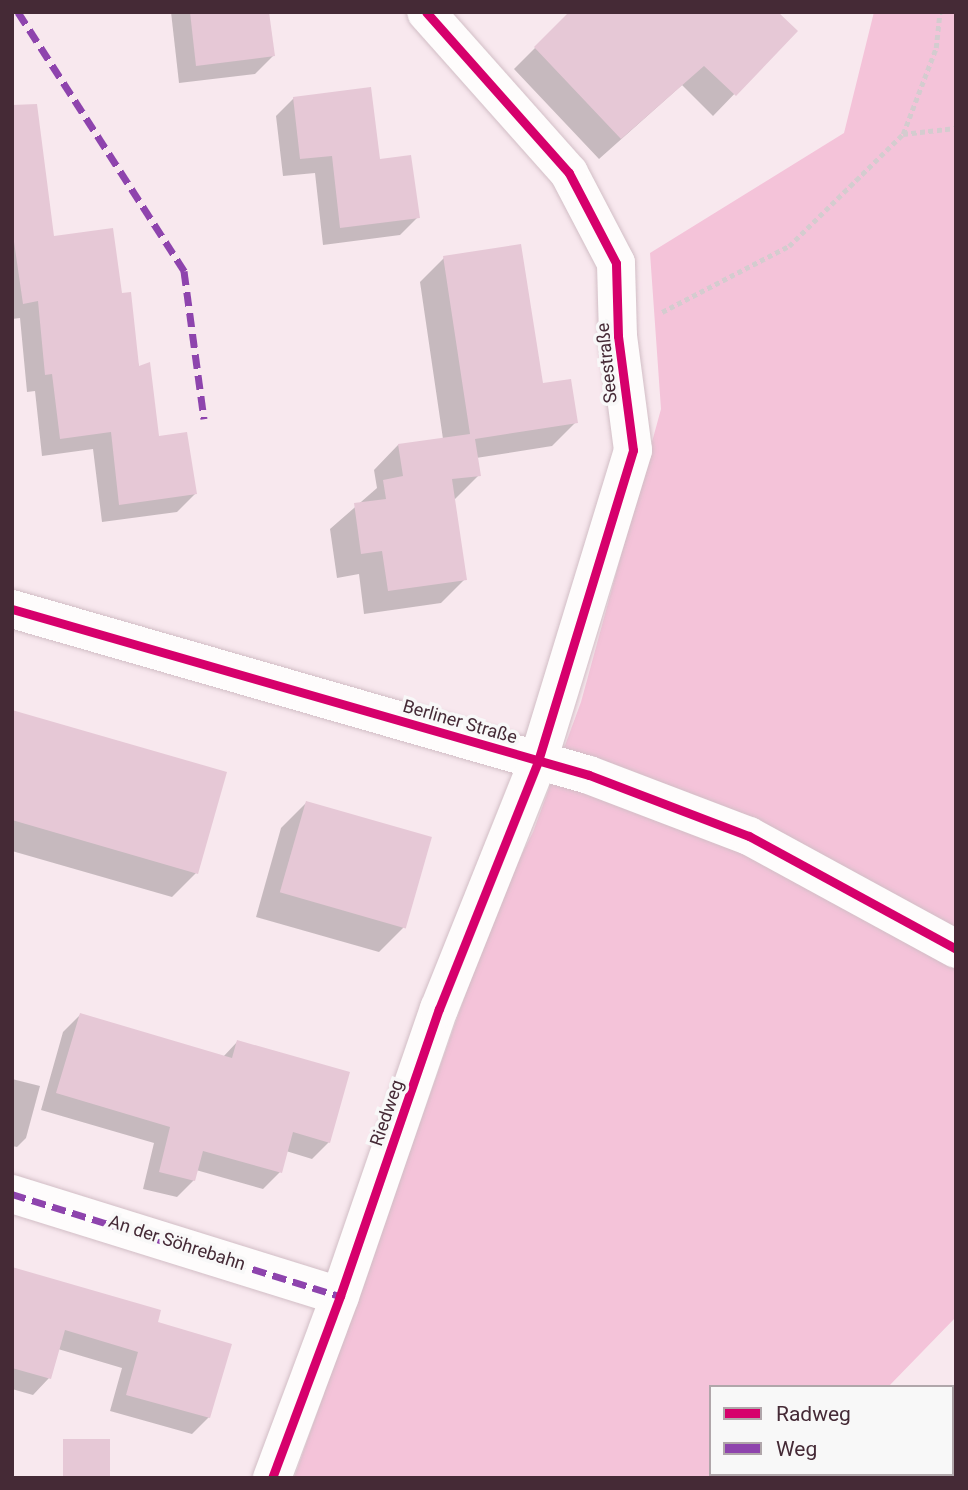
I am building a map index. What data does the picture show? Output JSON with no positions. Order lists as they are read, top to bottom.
{
  "streets": {
    "street": [
      "Seestraße",
      "Berliner Straße",
      "Riedweg",
      "An der Söhrebahn"
    ]
  },
  "crossings": [
    ["Seestraße", "Berliner Straße"],
    ["Seestraße", "Riedweg"],
    ["Berliner Straße", "Riedweg"],
    ["Riedweg", "An der Söhrebahn"]
  ],
  "legend": ["Radweg", "Weg"]
}
